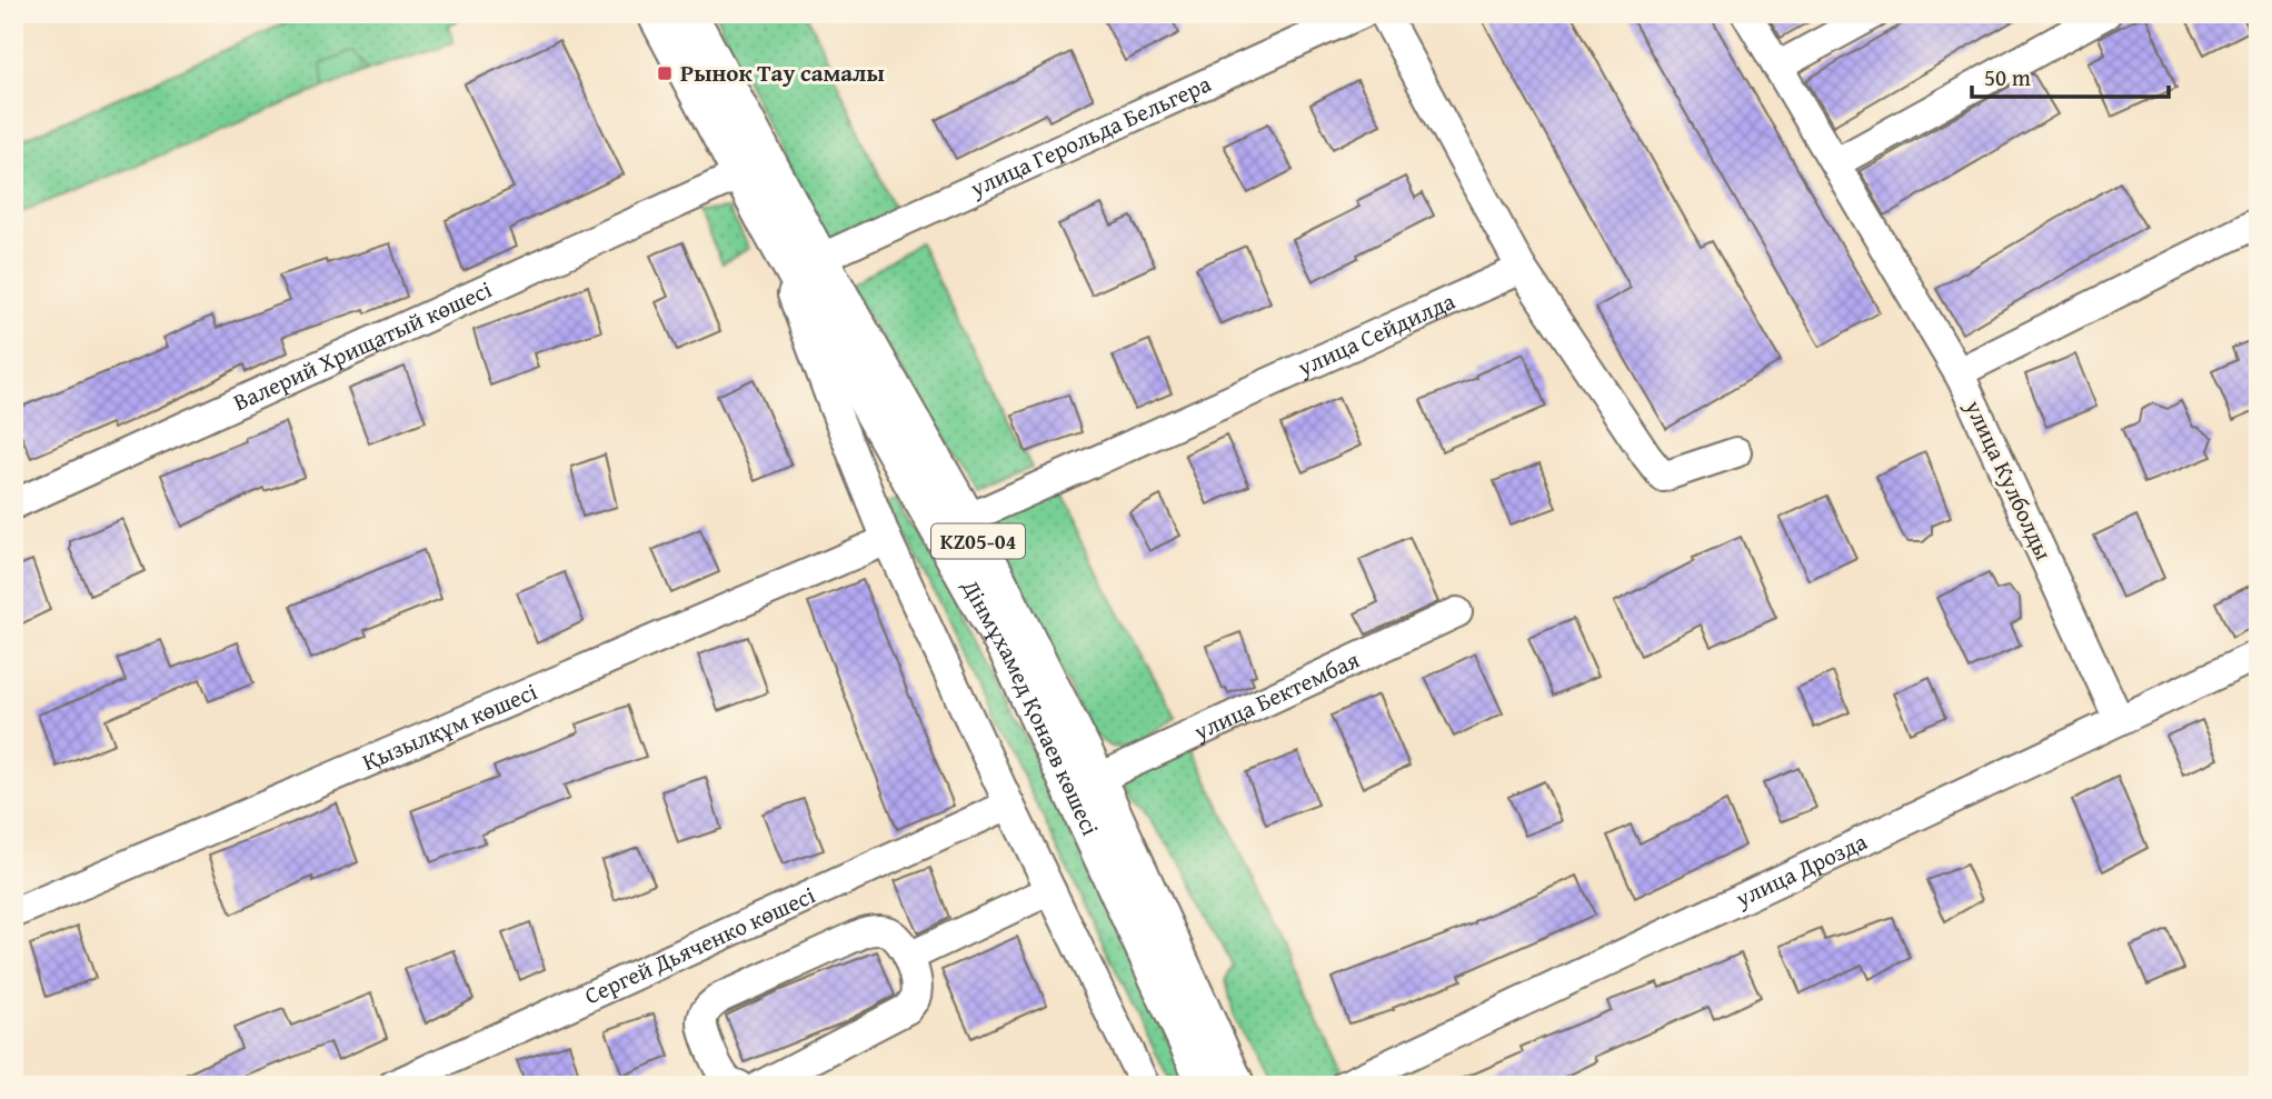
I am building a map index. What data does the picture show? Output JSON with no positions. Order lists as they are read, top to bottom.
{
  "streets": {
    "main road": ["KZ05-04", "Дінмұхамед Қонаев көшесі"],
    "street": [
      "улица Герольда Бельгера",
      "улица Сейдилда",
      "Валерий Хрищатый көшесі",
      "улица Кулболды",
      "улица Бектембая",
      "Қызылқұм көшесі",
      "улица Дрозда",
      "Сергей Дьяченко көшесі"
    ]
  },
  "crossings": [
    ["улица Герольда Бельгера", "Дінмұхамед Қонаев көшесі"],
    ["улица Сейдилда", "Дінмұхамед Қонаев көшесі"],
    ["Валерий Хрищатый көшесі", "Дінмұхамед Қонаев көшесі"],
    ["улица Кулболды", "улица Дрозда"],
    ["улица Бектембая", "Дінмұхамед Қонаев көшесі"]
  ],
  "places": {
    "transit": ["Рынок Тау самалы"]
  },
  "scale_bar": "50 m"
}
